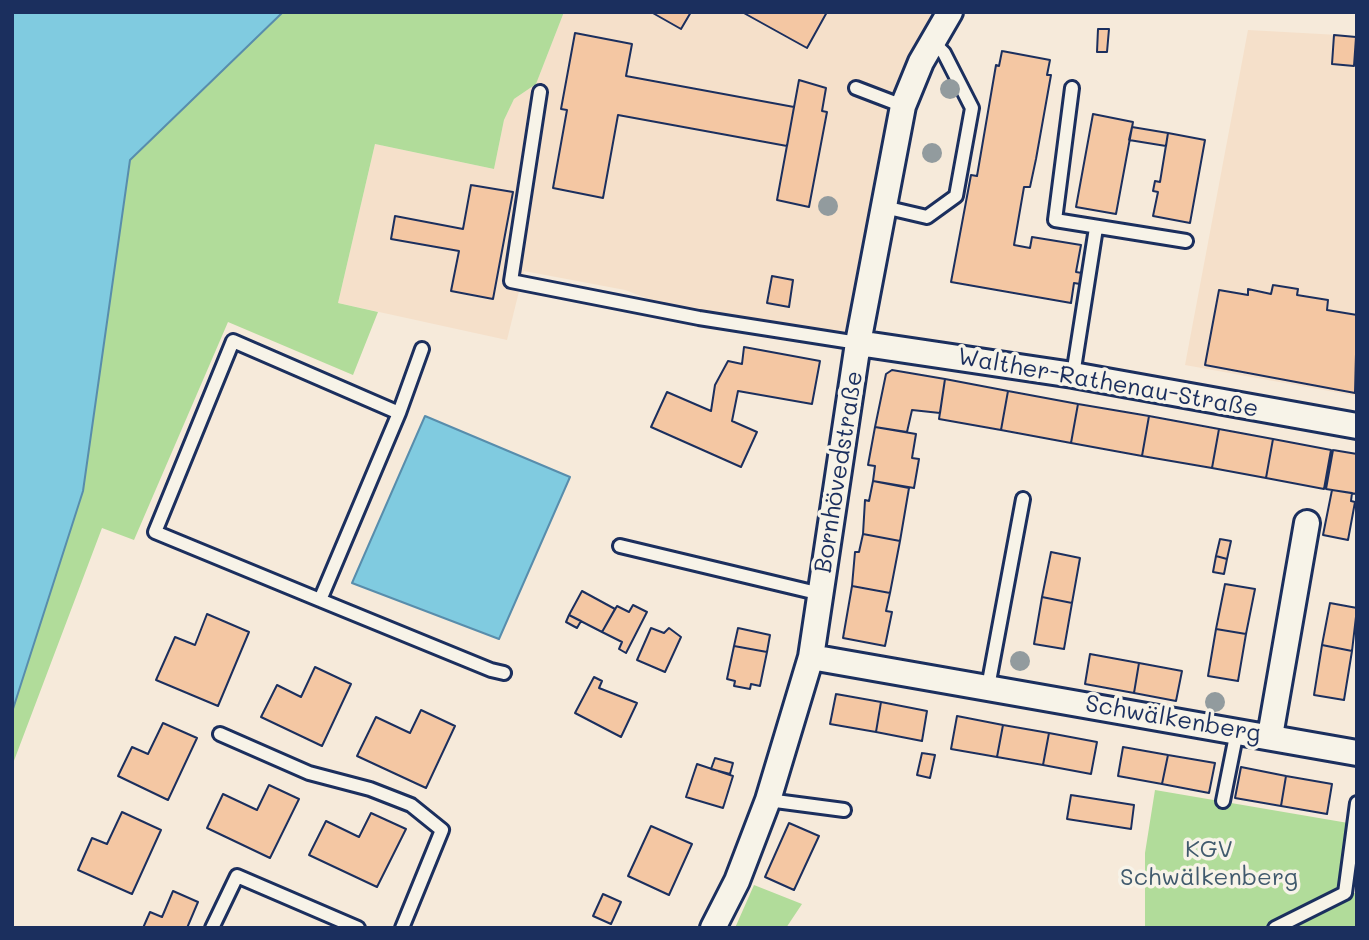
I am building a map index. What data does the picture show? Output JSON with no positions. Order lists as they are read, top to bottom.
{
  "streets": {
    "street": ["Walther-Rathenau-Straße", "Bornhövedstraße", "Schwälkenberg"]
  },
  "crossings": [
    ["Walther-Rathenau-Straße", "Bornhövedstraße"],
    ["Bornhövedstraße", "Schwälkenberg"]
  ],
  "parks": ["KGV Schwälkenberg"]
}
